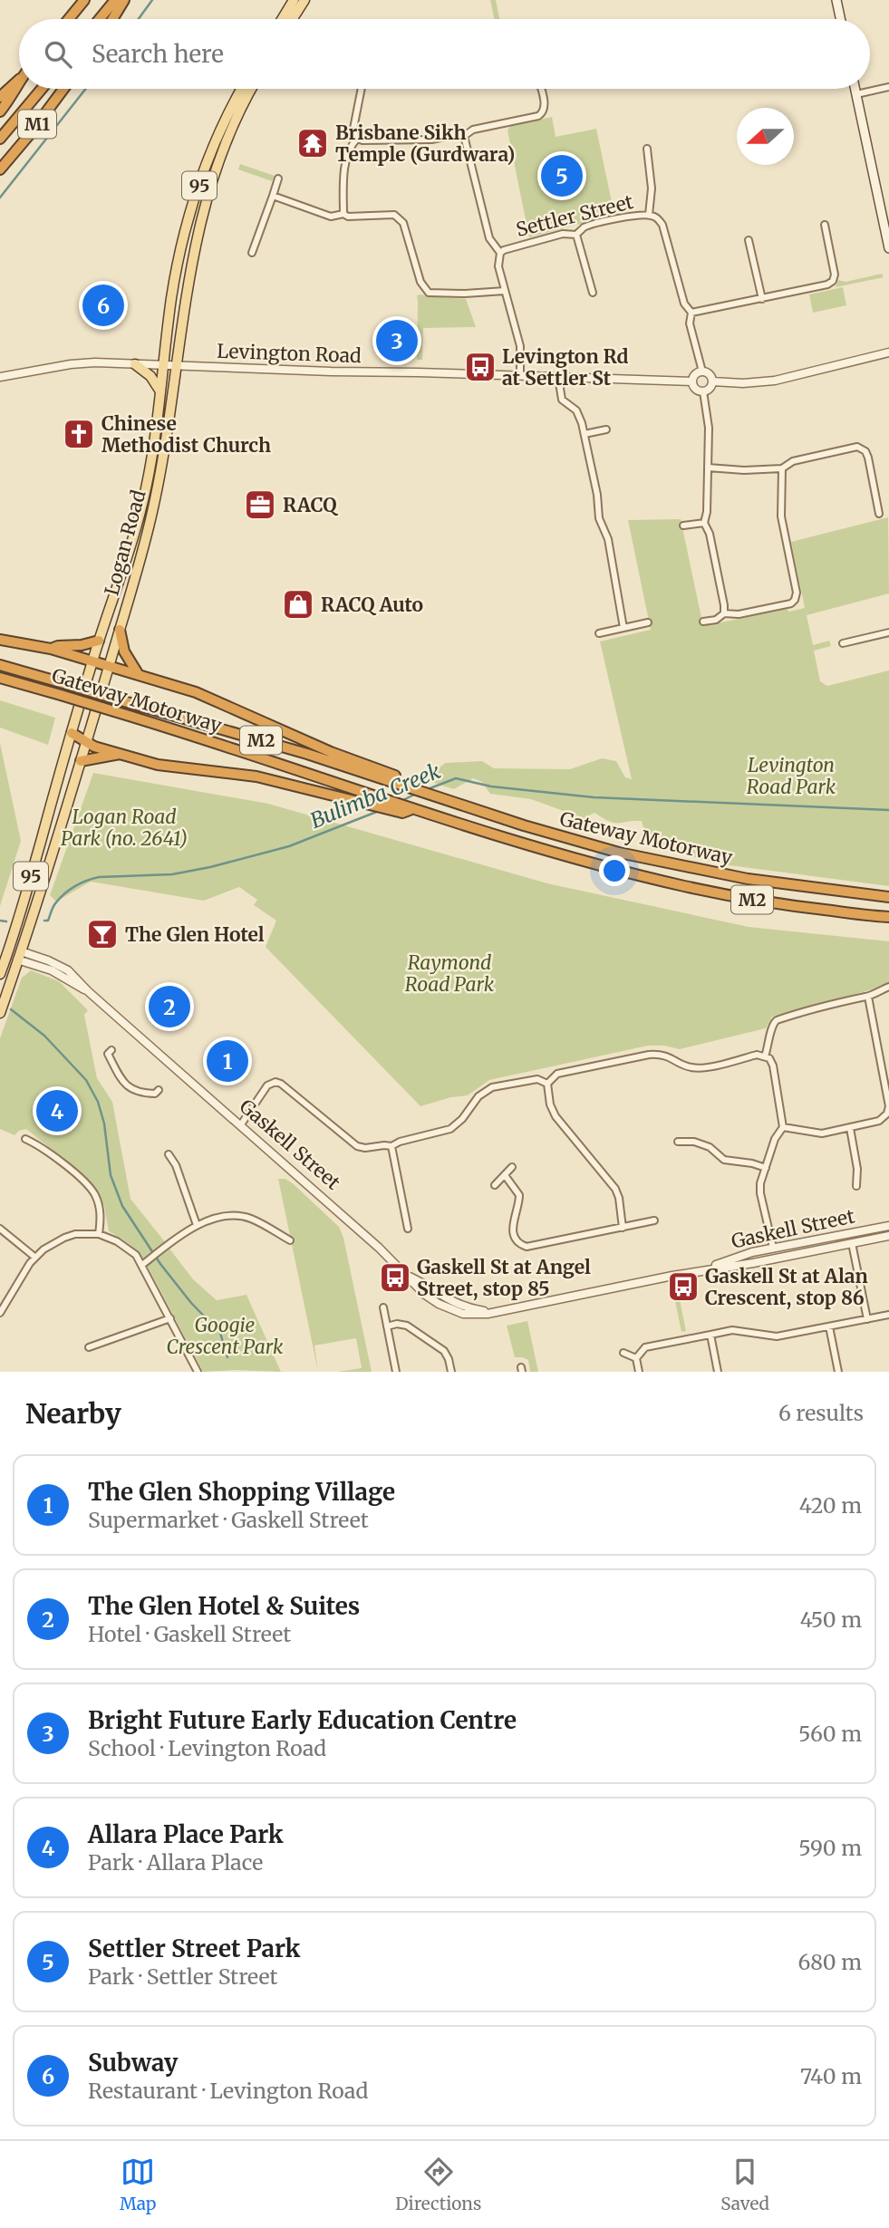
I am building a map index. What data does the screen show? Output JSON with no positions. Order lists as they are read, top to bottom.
{
  "streets": {
    "highway": ["M1", "Gateway Motorway", "M2"],
    "main road": ["95", "Logan Road", "Gaskell Street"],
    "street": ["Settler Street", "Levington Road"]
  },
  "crossings": [
    ["Settler Street", "Levington Road"],
    ["Levington Road", "Logan Road"],
    ["Logan Road", "Gaskell Street"]
  ],
  "water": ["Bulimba Creek"],
  "parks": [
    "Levington Road Park",
    "Logan Road Park (no. 2641)",
    "Raymond Road Park",
    "Googie Crescent Park"
  ],
  "places": {
    "temple": ["Brisbane Sikh Temple (Gurdwara)"],
    "bus stop": ["Levington Rd at Settler St", "Gaskell St at Angel Street, stop 85", "Gaskell St at Alan Crescent, stop 86"],
    "church": ["Chinese Methodist Church"],
    "office": ["RACQ"],
    "shop": ["RACQ Auto"],
    "bar": ["The Glen Hotel"]
  },
  "north": "left",
  "page": {
    "search": "Search here",
    "pins": [
      "5",
      "6",
      "3",
      "2",
      "1",
      "4"
    ],
    "heading": ["Nearby", "6 results"],
    "list": [
      {
        "mark": "1",
        "name": "The Glen Shopping Village",
        "note": "Supermarket · Gaskell Street",
        "value": "420 m"
      },
      {
        "mark": "2",
        "name": "The Glen Hotel & Suites",
        "note": "Hotel · Gaskell Street",
        "value": "450 m"
      },
      {
        "mark": "3",
        "name": "Bright Future Early Education Centre",
        "note": "School · Levington Road",
        "value": "560 m"
      },
      {
        "mark": "4",
        "name": "Allara Place Park",
        "note": "Park · Allara Place",
        "value": "590 m"
      },
      {
        "mark": "5",
        "name": "Settler Street Park",
        "note": "Park · Settler Street",
        "value": "680 m"
      },
      {
        "mark": "6",
        "name": "Subway",
        "note": "Restaurant · Levington Road",
        "value": "740 m"
      }
    ],
    "nav": ["Map", "Directions", "Saved"]
  }
}
